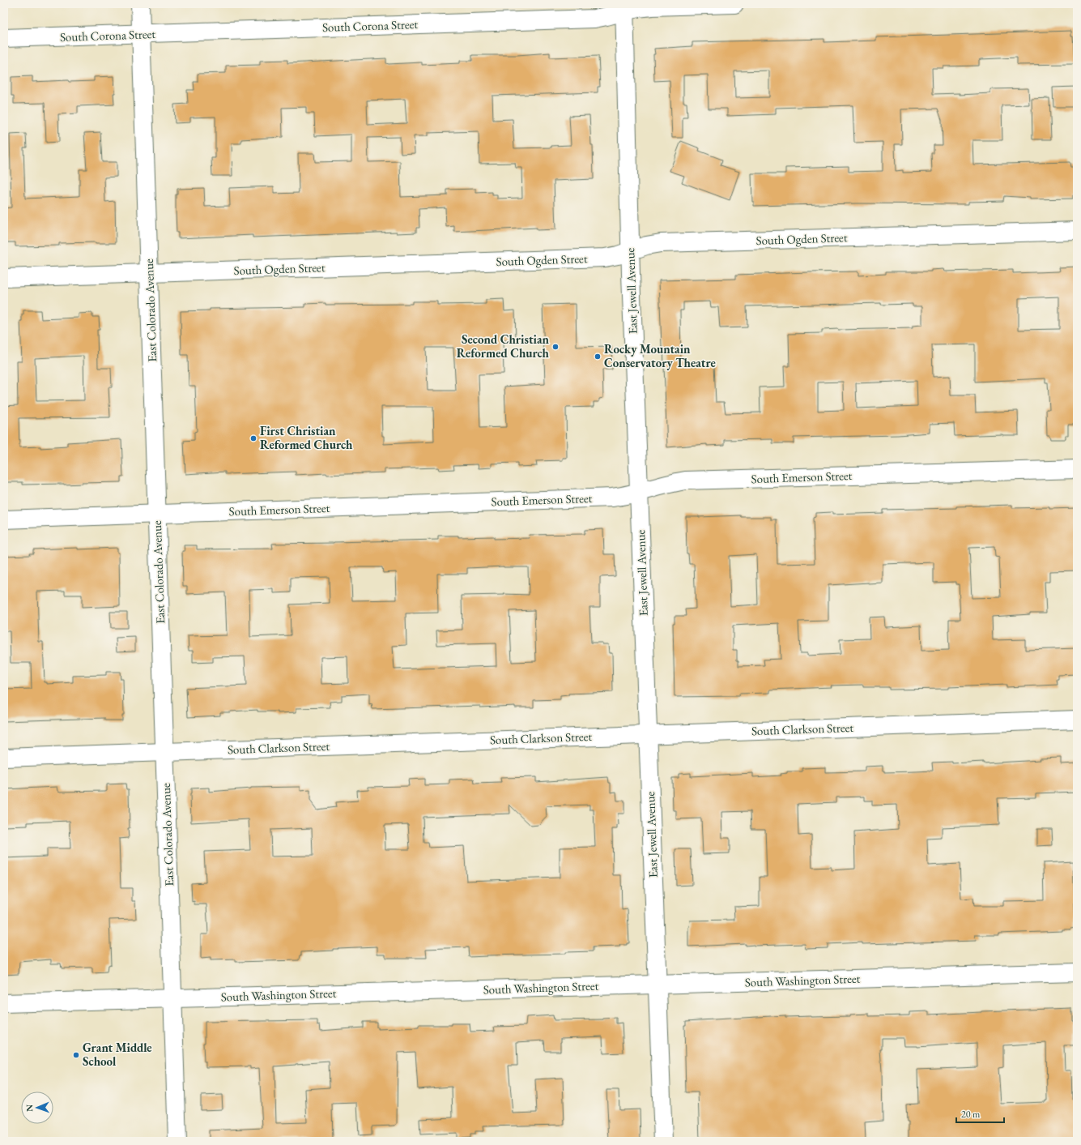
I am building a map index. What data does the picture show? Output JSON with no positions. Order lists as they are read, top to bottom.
{
  "streets": {
    "street": [
      "South Corona Street",
      "South Ogden Street",
      "East Jewell Avenue",
      "East Colorado Avenue",
      "South Emerson Street",
      "South Clarkson Street",
      "South Washington Street"
    ]
  },
  "crossings": [
    ["South Corona Street", "East Jewell Avenue"],
    ["South Corona Street", "East Colorado Avenue"],
    ["South Ogden Street", "East Jewell Avenue"],
    ["South Ogden Street", "East Colorado Avenue"],
    ["East Jewell Avenue", "South Emerson Street"],
    ["East Jewell Avenue", "South Clarkson Street"],
    ["East Jewell Avenue", "South Washington Street"],
    ["East Colorado Avenue", "South Emerson Street"],
    ["East Colorado Avenue", "South Clarkson Street"],
    ["East Colorado Avenue", "South Washington Street"]
  ],
  "places": [
    "Second Christian Reformed Church",
    "Rocky Mountain Conservatory Theatre",
    "First Christian Reformed Church",
    "Grant Middle School"
  ],
  "scale_bar": "20 m",
  "north": "left"
}
